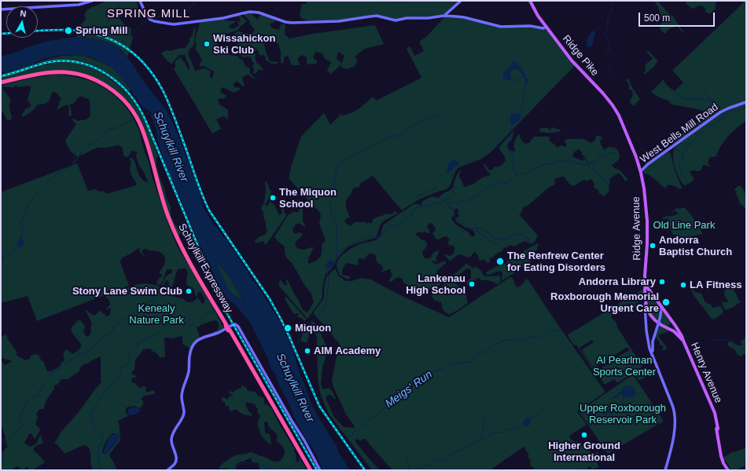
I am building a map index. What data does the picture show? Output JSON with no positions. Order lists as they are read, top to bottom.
{
  "streets": {
    "highway": ["Schuylkill Expressway"],
    "main road": ["Ridge Pike", "Ridge Avenue", "Henry Avenue"],
    "street": ["West Bells Mill Road"]
  },
  "crossings": [
    ["Ridge Pike", "Ridge Avenue"],
    ["West Bells Mill Road", "Ridge Avenue"],
    ["Ridge Avenue", "Henry Avenue"]
  ],
  "districts": ["SPRING MILL"],
  "water": ["Schuylkill River", "Meigs' Run"],
  "parks": [
    "Old Line Park",
    "Kenealy Nature Park",
    "Al Pearlman Sports Center",
    "Upper Roxborough Reservoir Park"
  ],
  "places": [
    "Spring Mill",
    "Wissahickon Ski Club",
    "The Miquon School",
    "Andorra Baptist Church",
    "The Renfrew Center for Eating Disorders",
    "Andorra Library",
    "Lankenau High School",
    "LA Fitness",
    "Stony Lane Swim Club",
    "Roxborough Memorial Urgent Care",
    "Miquon",
    "AIM Academy",
    "Higher Ground International"
  ],
  "scale_bar": "500 m",
  "north": "top"
}
